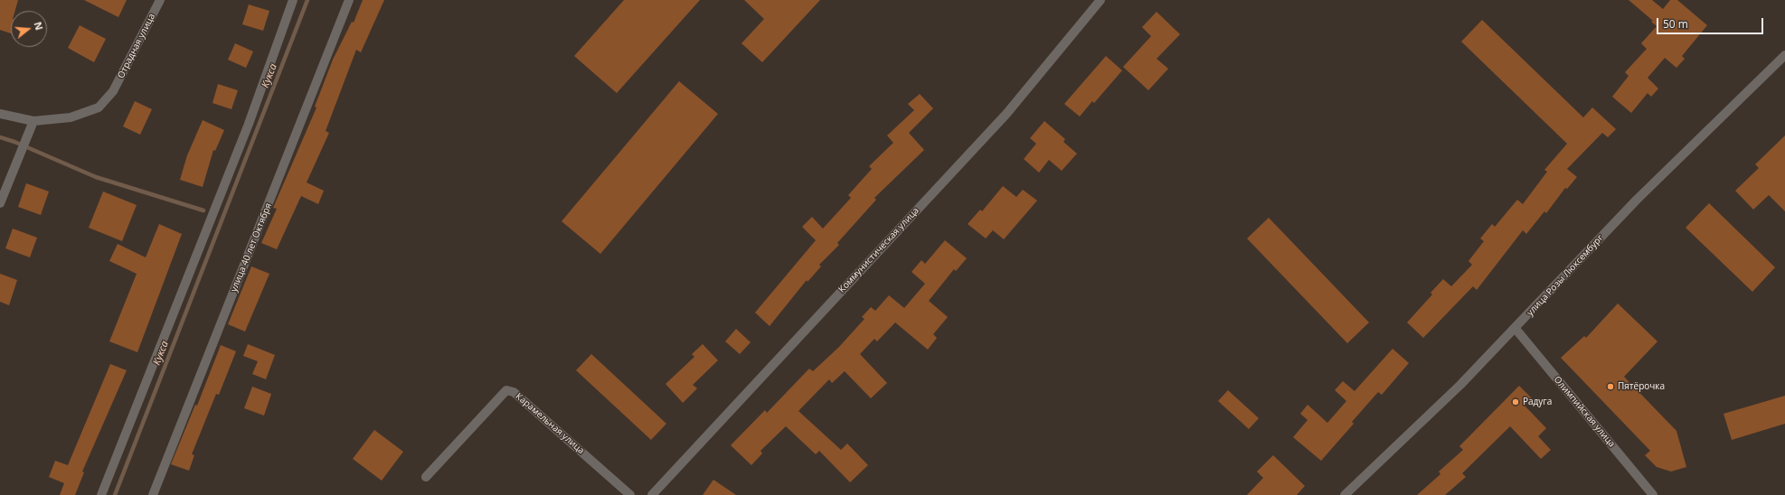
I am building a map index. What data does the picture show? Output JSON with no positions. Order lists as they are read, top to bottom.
{
  "streets": {
    "street": [
      "Отрадная улица",
      "улица 40 лет Октября",
      "Коммунистическая улица",
      "улица Розы Люксембург",
      "Олимпийская улица",
      "Карамельная улица"
    ]
  },
  "crossings": [
    ["улица Розы Люксембург", "Олимпийская улица"]
  ],
  "water": ["Кукса"],
  "places": ["Пятёрочка", "Радуга"],
  "scale_bar": "50 m",
  "north": "right"
}
